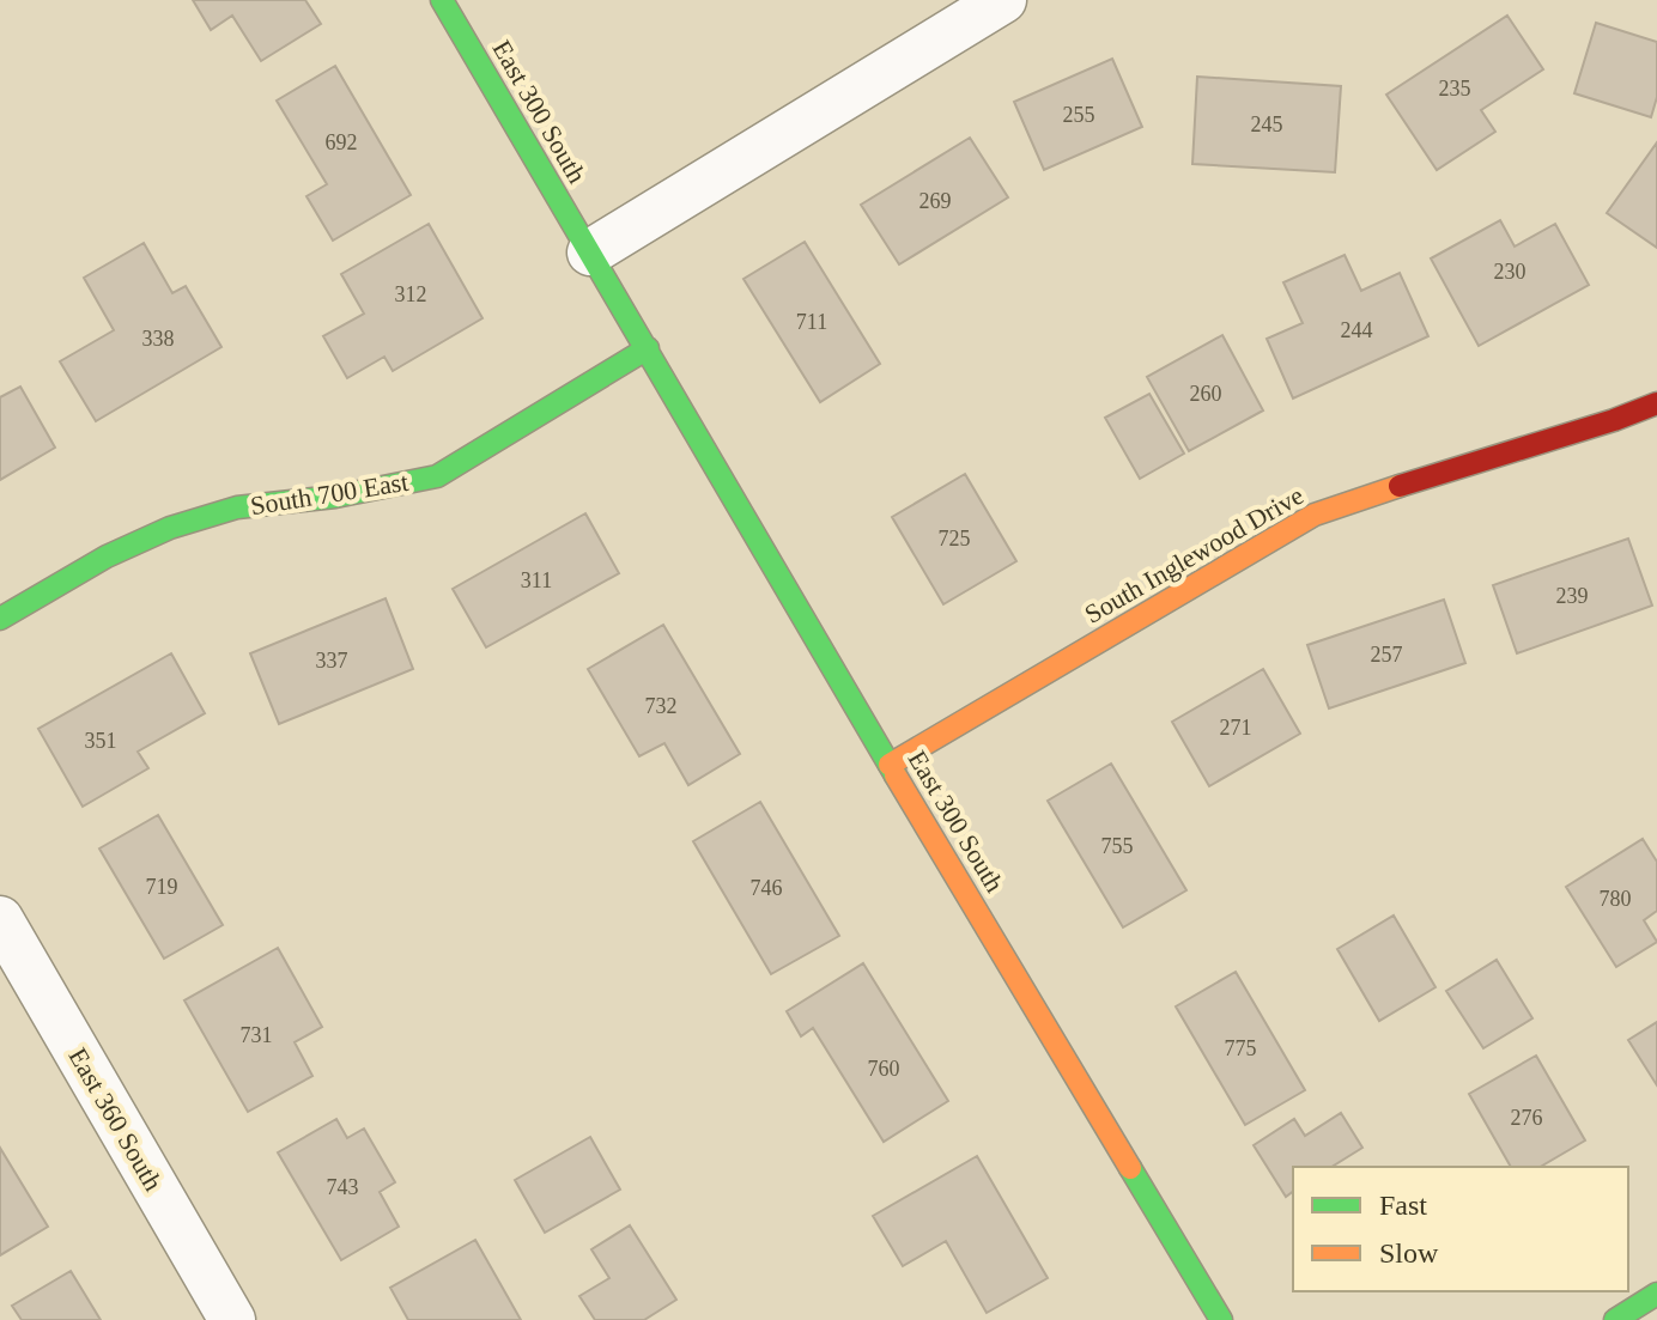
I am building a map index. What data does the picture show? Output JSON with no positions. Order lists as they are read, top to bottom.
{
  "streets": {
    "street": [
      "East 300 South",
      "South 700 East",
      "South Inglewood Drive",
      "East 360 South"
    ]
  },
  "crossings": [
    ["East 300 South", "South 700 East"],
    ["East 300 South", "South Inglewood Drive"]
  ],
  "house_numbers": [
    "235",
    "255",
    "245",
    "692",
    "269",
    "230",
    "312",
    "711",
    "244",
    "338",
    "260",
    "725",
    "311",
    "239",
    "257",
    "337",
    "732",
    "271",
    "351",
    "755",
    "719",
    "746",
    "780",
    "731",
    "775",
    "760",
    "276",
    "743"
  ],
  "legend": ["Fast", "Slow"]
}
